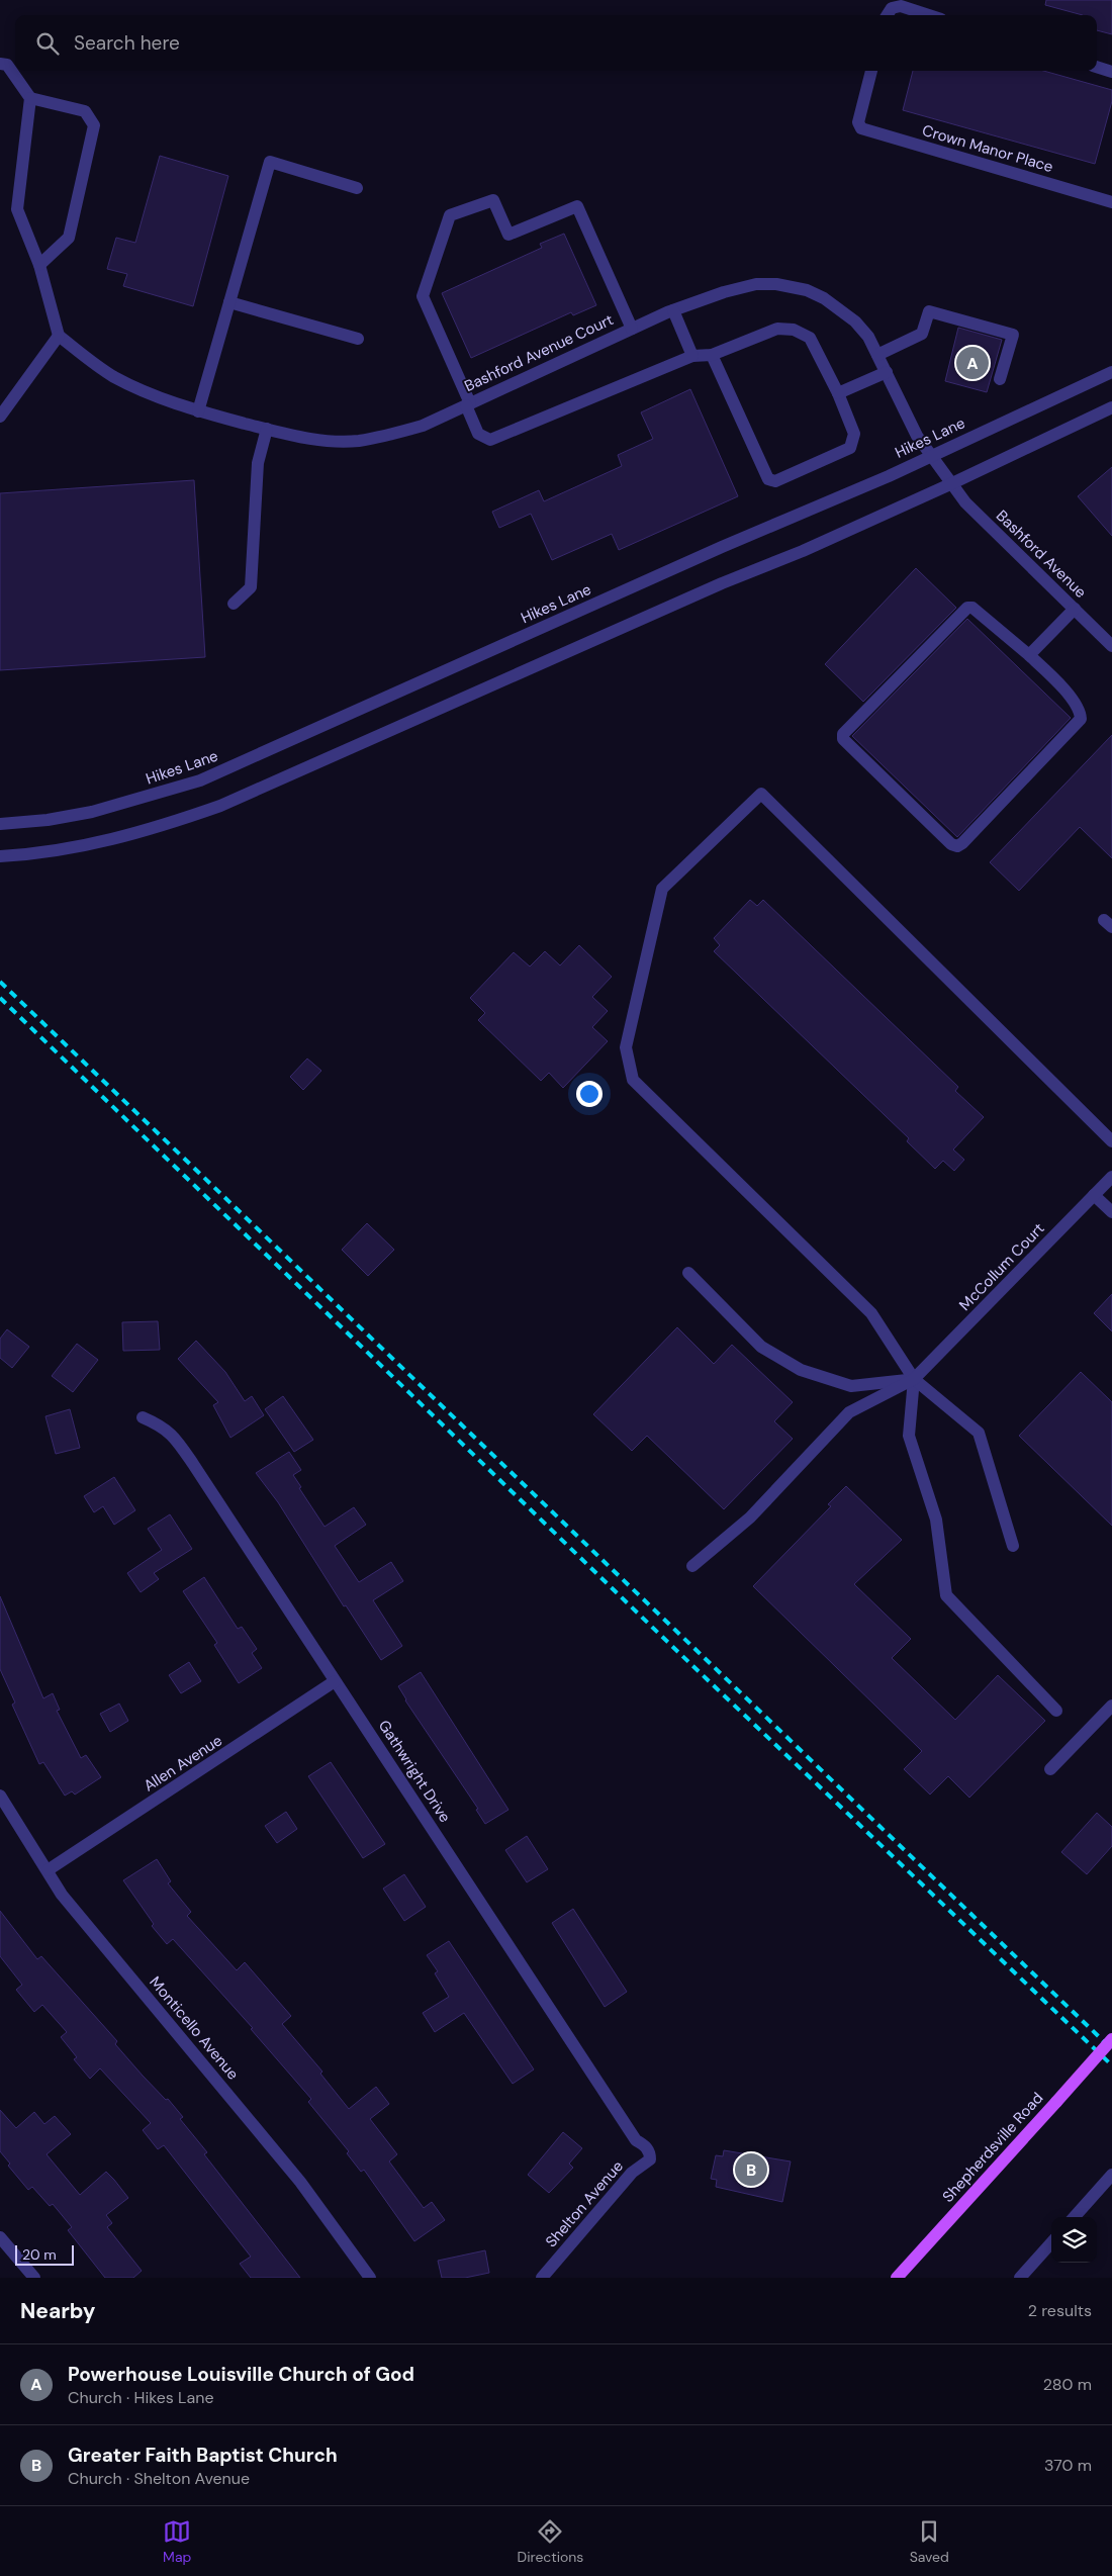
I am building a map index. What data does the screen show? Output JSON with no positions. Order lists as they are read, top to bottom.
{
  "streets": {
    "main road": ["Shepherdsville Road"],
    "street": [
      "Crown Manor Place",
      "Bashford Avenue Court",
      "Hikes Lane",
      "Bashford Avenue",
      "McCollum Court",
      "Allen Avenue",
      "Gathwright Drive",
      "Monticello Avenue",
      "Shelton Avenue"
    ]
  },
  "crossings": [
    ["Bashford Avenue Court", "Hikes Lane"],
    ["Bashford Avenue Court", "Bashford Avenue"],
    ["Allen Avenue", "Gathwright Drive"],
    ["Allen Avenue", "Monticello Avenue"],
    ["Gathwright Drive", "Shelton Avenue"]
  ],
  "scale_bar": "20 m",
  "page": {
    "search": "Search here",
    "pins": ["A", "B"],
    "scale": "20 m",
    "heading": ["Nearby", "2 results"],
    "list": [
      {
        "mark": "A",
        "name": "Powerhouse Louisville Church of God",
        "note": "Church · Hikes Lane",
        "value": "280 m"
      },
      {
        "mark": "B",
        "name": "Greater Faith Baptist Church",
        "note": "Church · Shelton Avenue",
        "value": "370 m"
      }
    ],
    "nav": ["Map", "Directions", "Saved"]
  }
}
